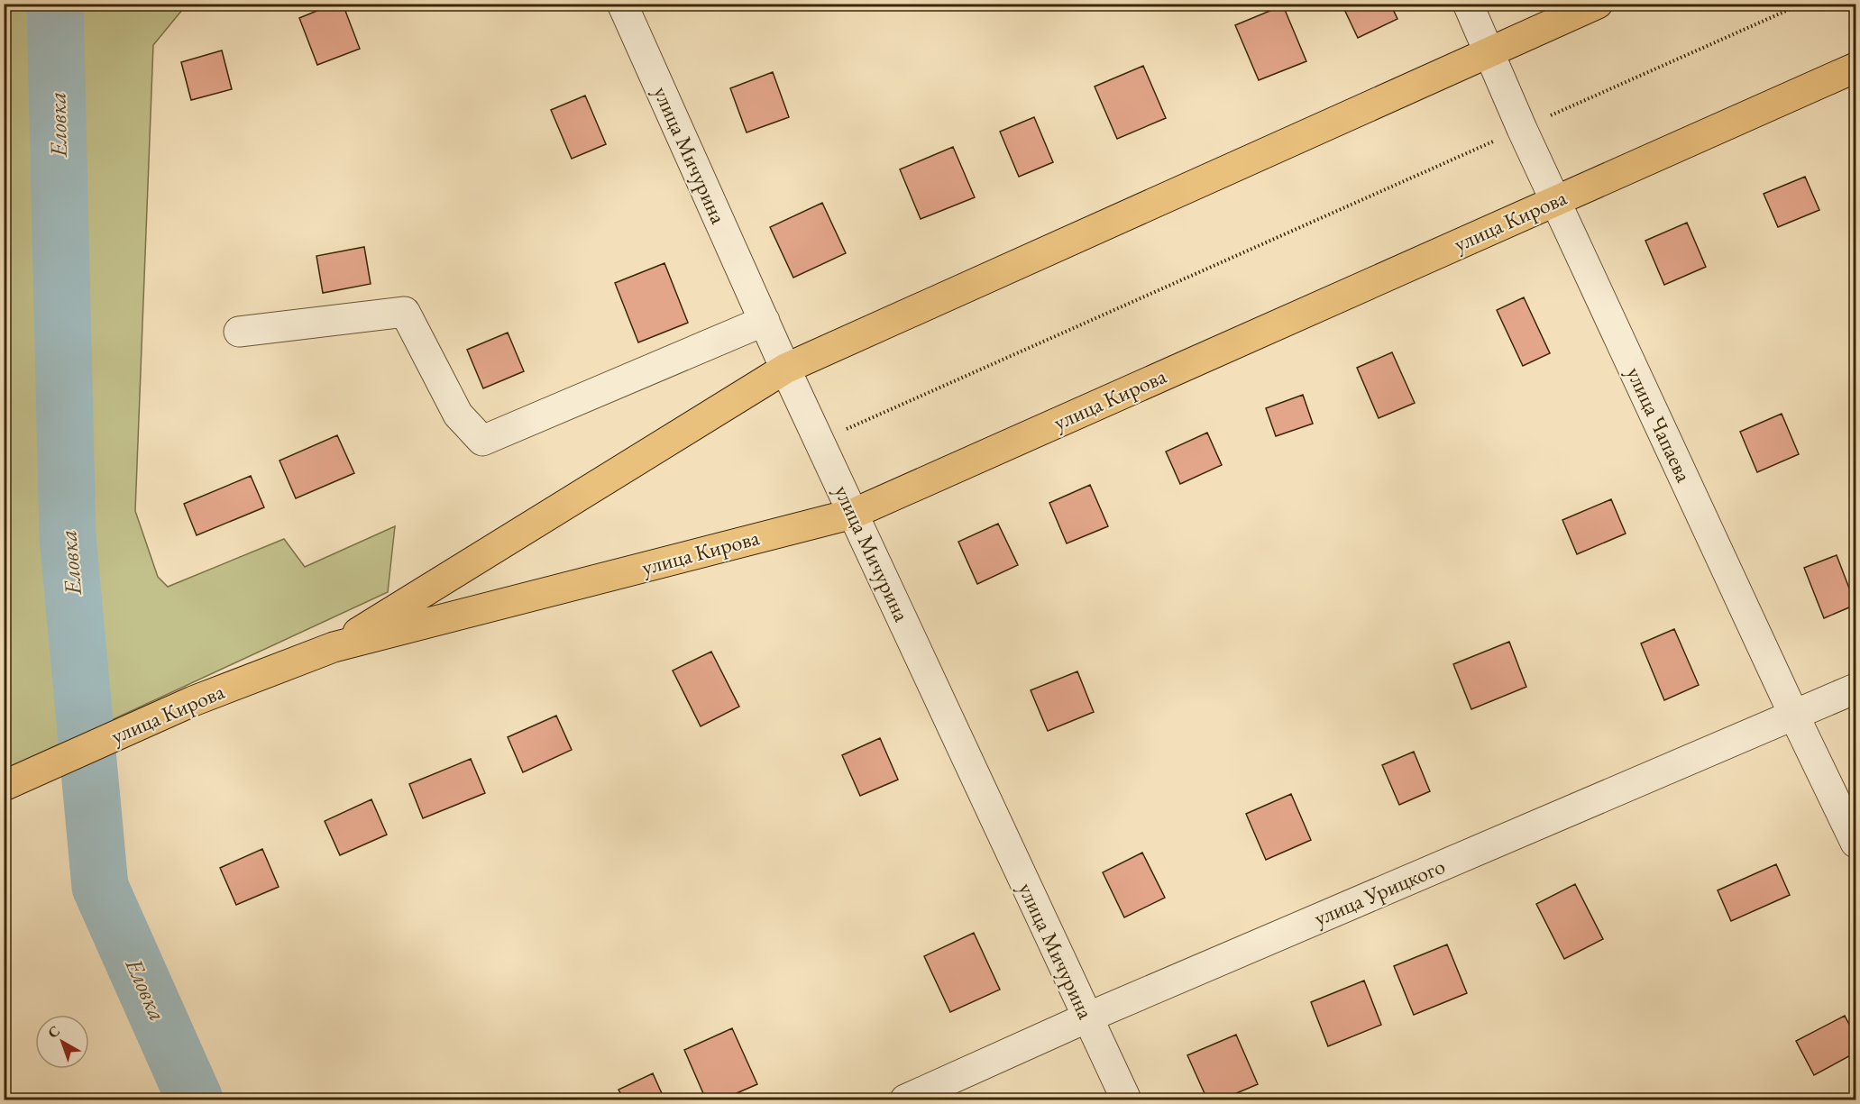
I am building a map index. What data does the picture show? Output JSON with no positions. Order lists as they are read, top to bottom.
{
  "streets": {
    "main road": ["улица Кирова"],
    "street": ["улица Мичурина", "улица Чапаева", "улица Урицкого"]
  },
  "crossings": [
    ["улица Мичурина", "улица Кирова"],
    ["улица Мичурина", "улица Урицкого"],
    ["улица Кирова", "улица Чапаева"],
    ["улица Чапаева", "улица Урицкого"]
  ],
  "water": ["Еловка"],
  "north": "top left"
}
